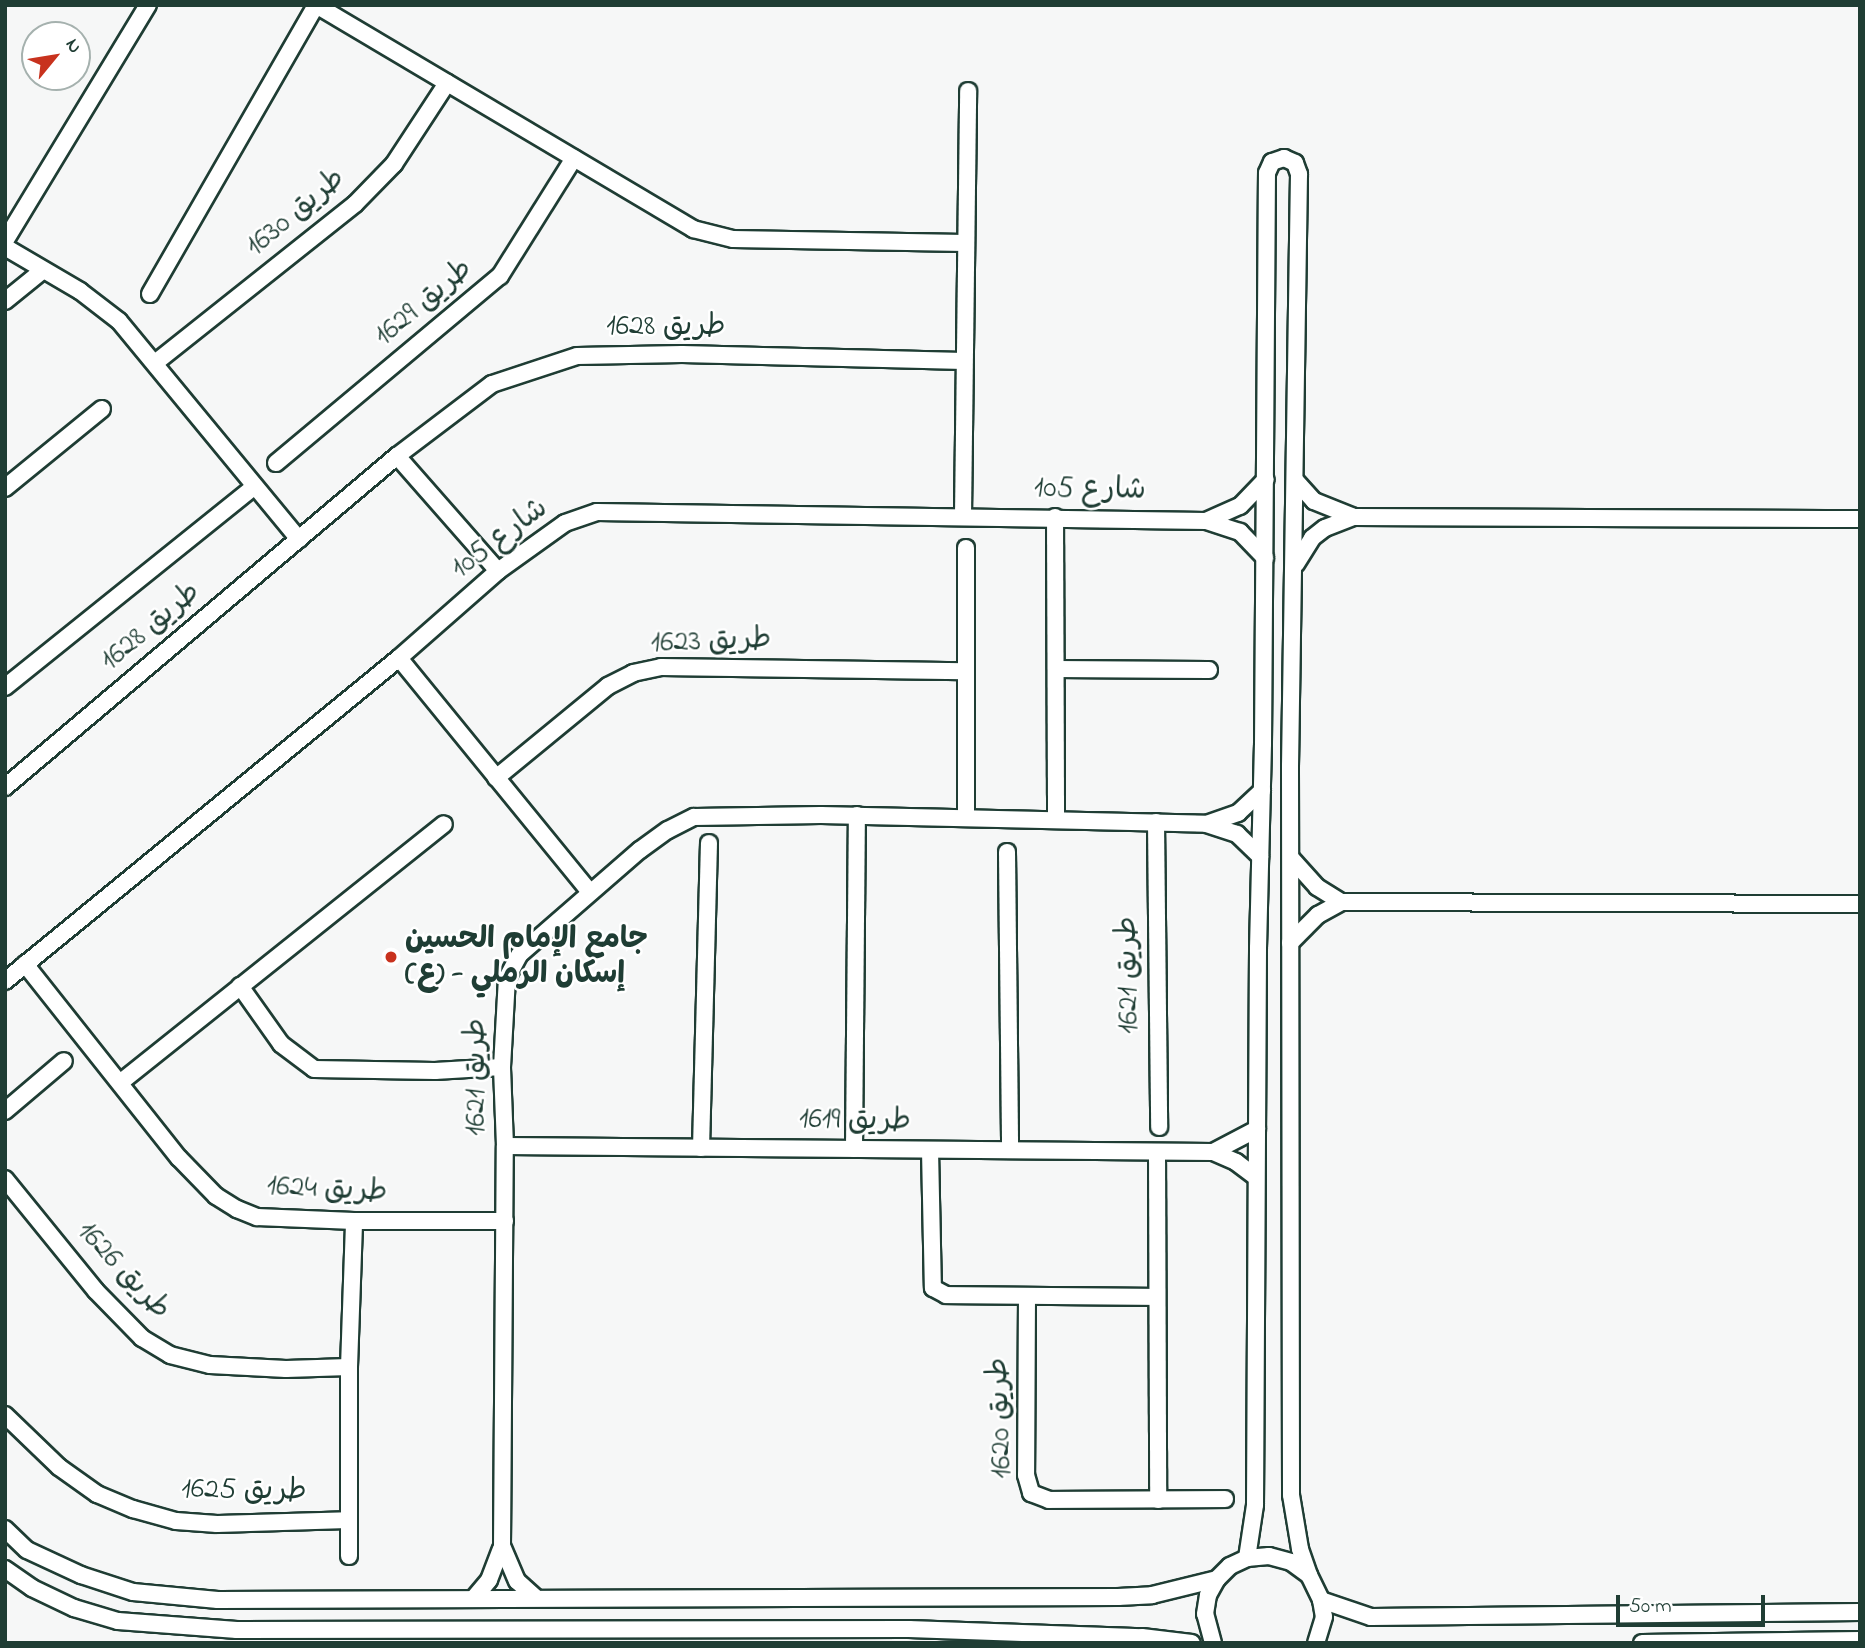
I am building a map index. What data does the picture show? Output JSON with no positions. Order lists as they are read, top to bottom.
{
  "streets": {
    "street": [
      "طريق 1630",
      "طريق 1629",
      "طريق 1628",
      "شارع 105",
      "طريق 1623",
      "طريق 1621",
      "طريق 1619",
      "طريق 1624",
      "طريق 1626",
      "طريق 1620",
      "طريق 1625"
    ]
  },
  "crossings": [
    ["شارع 105", "طريق 1624"],
    ["طريق 1621", "طريق 1619"],
    ["طريق 1621", "طريق 1624"],
    ["طريق 1624", "طريق 1625"],
    ["طريق 1626", "طريق 1625"]
  ],
  "places": ["جامع الإمام الحسين (ع) - إسكان الرملي"],
  "scale_bar": "50 m",
  "north": "top right"
}
